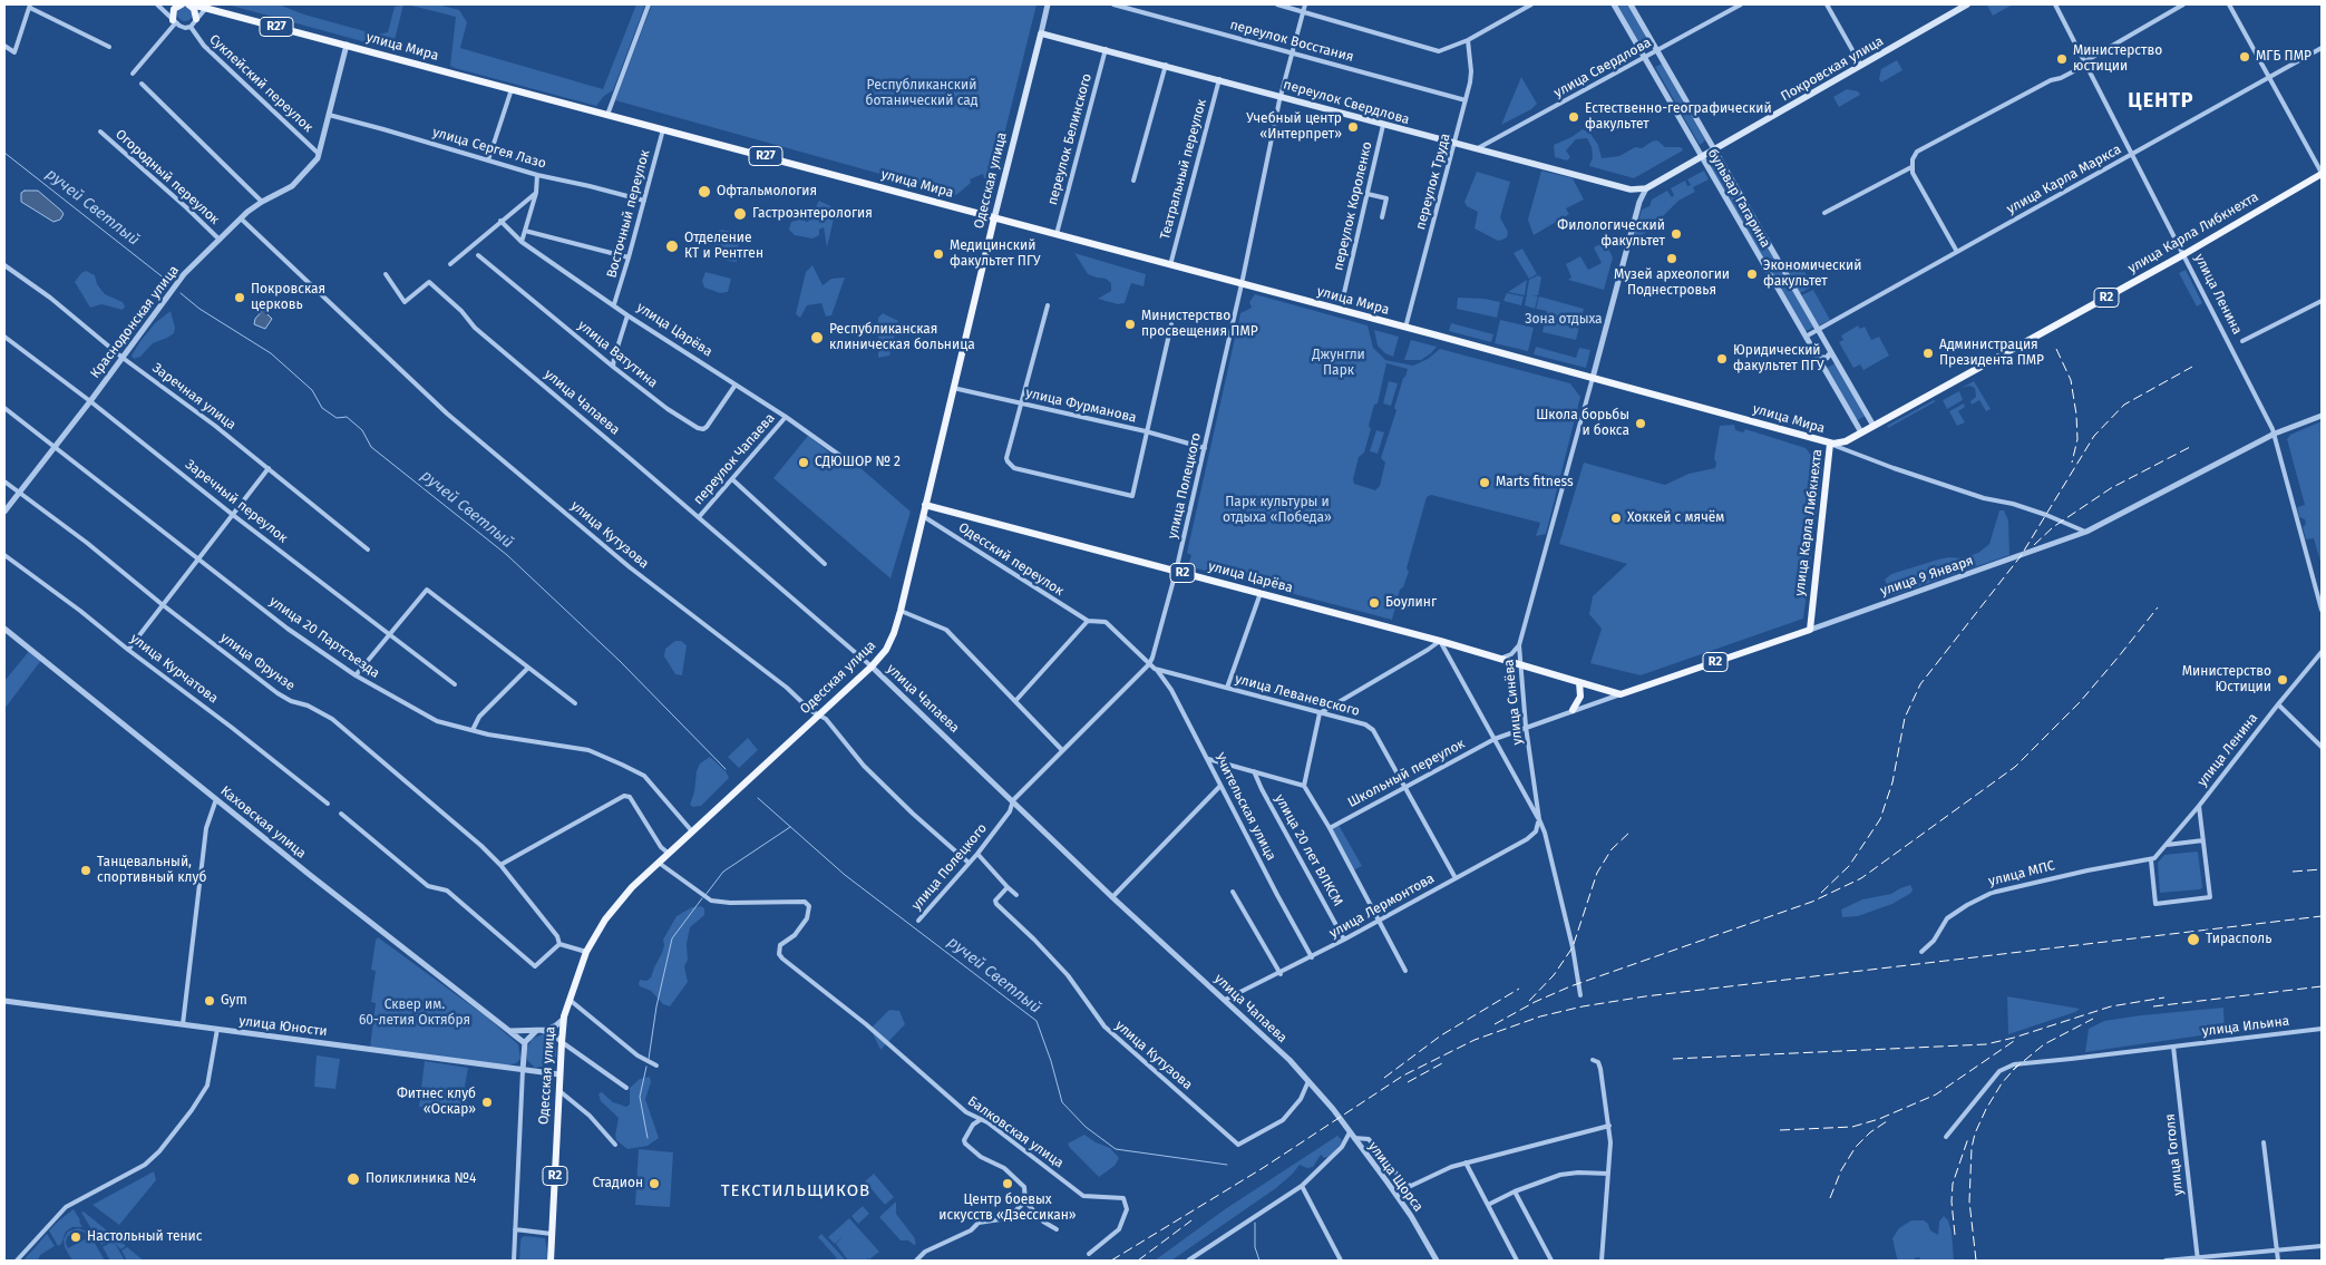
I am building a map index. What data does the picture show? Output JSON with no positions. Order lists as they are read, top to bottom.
{
  "streets": {
    "main road": [
      "R27",
      "улица Мира",
      "Покровская улица",
      "переулок Свердлова",
      "Одесская улица",
      "улица Карла Либкнехта",
      "R2",
      "улица Царёва",
      "улица 9 Января"
    ],
    "street": [
      "переулок Восстания",
      "улица Свердлова",
      "Суклейский переулок",
      "переулок Белинского",
      "улица Сергея Лазо",
      "Театральный переулок",
      "Огородный переулок",
      "улица Карла Маркса",
      "переулок Труда",
      "бульвар Гагарина",
      "переулок Короленко",
      "Восточный переулок",
      "улица Ленина",
      "Краснодонская улица",
      "улица Ватутина",
      "Заречная улица",
      "улица Чапаева",
      "улица Фурманова",
      "переулок Чапаева",
      "улица Полецкого",
      "Заречный переулок",
      "улица Кутузова",
      "Одесский переулок",
      "улица 20 Партсъезда",
      "улица Фрунзе",
      "улица Курчатова",
      "улица Леваневского",
      "улица Синёва",
      "Школьный переулок",
      "Учительская улица",
      "Каховская улица",
      "улица 20 лет ВЛКСМ",
      "улица МПС",
      "улица Лермонтова",
      "улица Юности",
      "улица Ильина",
      "Балковская улица",
      "улица Гоголя",
      "улица Щорса"
    ]
  },
  "crossings": [
    ["переулок Восстания", "переулок Труда"],
    ["переулок Восстания", "улица Полецкого"],
    ["улица Мира", "переулок Белинского"],
    ["улица Мира", "Театральный переулок"],
    ["улица Мира", "Одесская улица"],
    ["улица Мира", "переулок Труда"],
    ["улица Мира", "Восточный переулок"],
    ["улица Мира", "улица Карла Либкнехта"],
    ["улица Мира", "Краснодонская улица"],
    ["улица Мира", "улица Полецкого"],
    ["улица Мира", "улица 9 Января"],
    ["улица Мира", "улица Синёва"],
    ["улица Свердлова", "переулок Свердлова"],
    ["улица Свердлова", "бульвар Гагарина"],
    ["Покровская улица", "переулок Свердлова"],
    ["Покровская улица", "бульвар Гагарина"],
    ["Суклейский переулок", "Краснодонская улица"],
    ["переулок Свердлова", "переулок Белинского"],
    ["переулок Свердлова", "Театральный переулок"],
    ["переулок Свердлова", "Одесская улица"],
    ["переулок Свердлова", "переулок Труда"],
    ["переулок Свердлова", "переулок Короленко"],
    ["переулок Свердлова", "улица Полецкого"],
    ["улица Сергея Лазо", "Восточный переулок"],
    ["улица Сергея Лазо", "Краснодонская улица"],
    ["Огородный переулок", "Краснодонская улица"],
    ["улица Карла Маркса", "бульвар Гагарина"],
    ["улица Карла Маркса", "улица Ленина"],
    ["Одесская улица", "улица Царёва"],
    ["Одесская улица", "улица Чапаева"],
    ["Одесская улица", "улица Фурманова"],
    ["Одесская улица", "улица Кутузова"],
    ["Одесская улица", "Одесский переулок"],
    ["Одесская улица", "улица 20 Партсъезда"],
    ["Одесская улица", "улица Юности"],
    ["Одесская улица", "Балковская улица"],
    ["бульвар Гагарина", "улица Карла Либкнехта"],
    ["Восточный переулок", "улица Царёва"],
    ["улица Карла Либкнехта", "улица Ленина"],
    ["улица Карла Либкнехта", "улица 9 Января"],
    ["улица Ленина", "улица 9 Января"],
    ["улица Ленина", "улица МПС"],
    ["Краснодонская улица", "Заречная улица"],
    ["Краснодонская улица", "Заречный переулок"],
    ["Краснодонская улица", "улица Кутузова"],
    ["Краснодонская улица", "улица 20 Партсъезда"],
    ["Краснодонская улица", "улица Фрунзе"],
    ["улица Царёва", "улица Ватутина"],
    ["улица Царёва", "переулок Чапаева"],
    ["улица Царёва", "улица Полецкого"],
    ["улица Царёва", "улица 9 Января"],
    ["улица Царёва", "улица Синёва"],
    ["улица Чапаева", "переулок Чапаева"],
    ["улица Чапаева", "улица Полецкого"],
    ["улица Чапаева", "улица Кутузова"],
    ["улица Чапаева", "улица Лермонтова"],
    ["улица Чапаева", "улица Щорса"],
    ["улица Фурманова", "улица Полецкого"],
    ["улица Полецкого", "улица Кутузова"],
    ["улица Полецкого", "улица Леваневского"],
    ["улица 9 Января", "улица Синёва"],
    ["улица 9 Января", "Школьный переулок"],
    ["улица Леваневского", "Школьный переулок"],
    ["улица Леваневского", "Учительская улица"],
    ["улица Леваневского", "улица Лермонтова"],
    ["улица Синёва", "Школьный переулок"],
    ["улица Синёва", "улица Лермонтова"],
    ["Учительская улица", "улица Лермонтова"],
    ["улица 20 лет ВЛКСМ", "улица Лермонтова"],
    ["улица Ильина", "улица Гоголя"]
  ],
  "districts": ["ЦЕНТР", "ТЕКСТИЛЬЩИКОВ"],
  "water": ["ручей Светлый"],
  "parks": [
    "Республиканский ботанический сад",
    "Зона отдыха",
    "Джунгли Парк",
    "Парк культуры и отдыха «Победа»",
    "Сквер им. 60-летия Октября"
  ],
  "places": [
    "МГБ ПМР",
    "Министерство юстиции",
    "Естественно-географический факультет",
    "Учебный центр «Интерпрет»",
    "Офтальмология",
    "Гастроэнтерология",
    "Филологический факультет",
    "Отделение КТ и Рентген",
    "Медицинский факультет ПГУ",
    "Музей археологии Поднестровья",
    "Экономический факультет",
    "Покровская церковь",
    "Министерство просвещения ПМР",
    "Республиканская клиническая больница",
    "Администрация Президента ПМР",
    "Юридический факультет ПГУ",
    "Школа борьбы и бокса",
    "СДЮШОР № 2",
    "Marts fitness",
    "Хоккей с мячём",
    "Боулинг",
    "Министерство Юстиции",
    "Танцевальный, спортивный клуб",
    "Тирасполь",
    "Gym",
    "Фитнес клуб «Оскар»",
    "Поликлиника №4",
    "Стадион",
    "Центр боевых искусств «Дзессикан»",
    "Настольный тенис"
  ]
}
